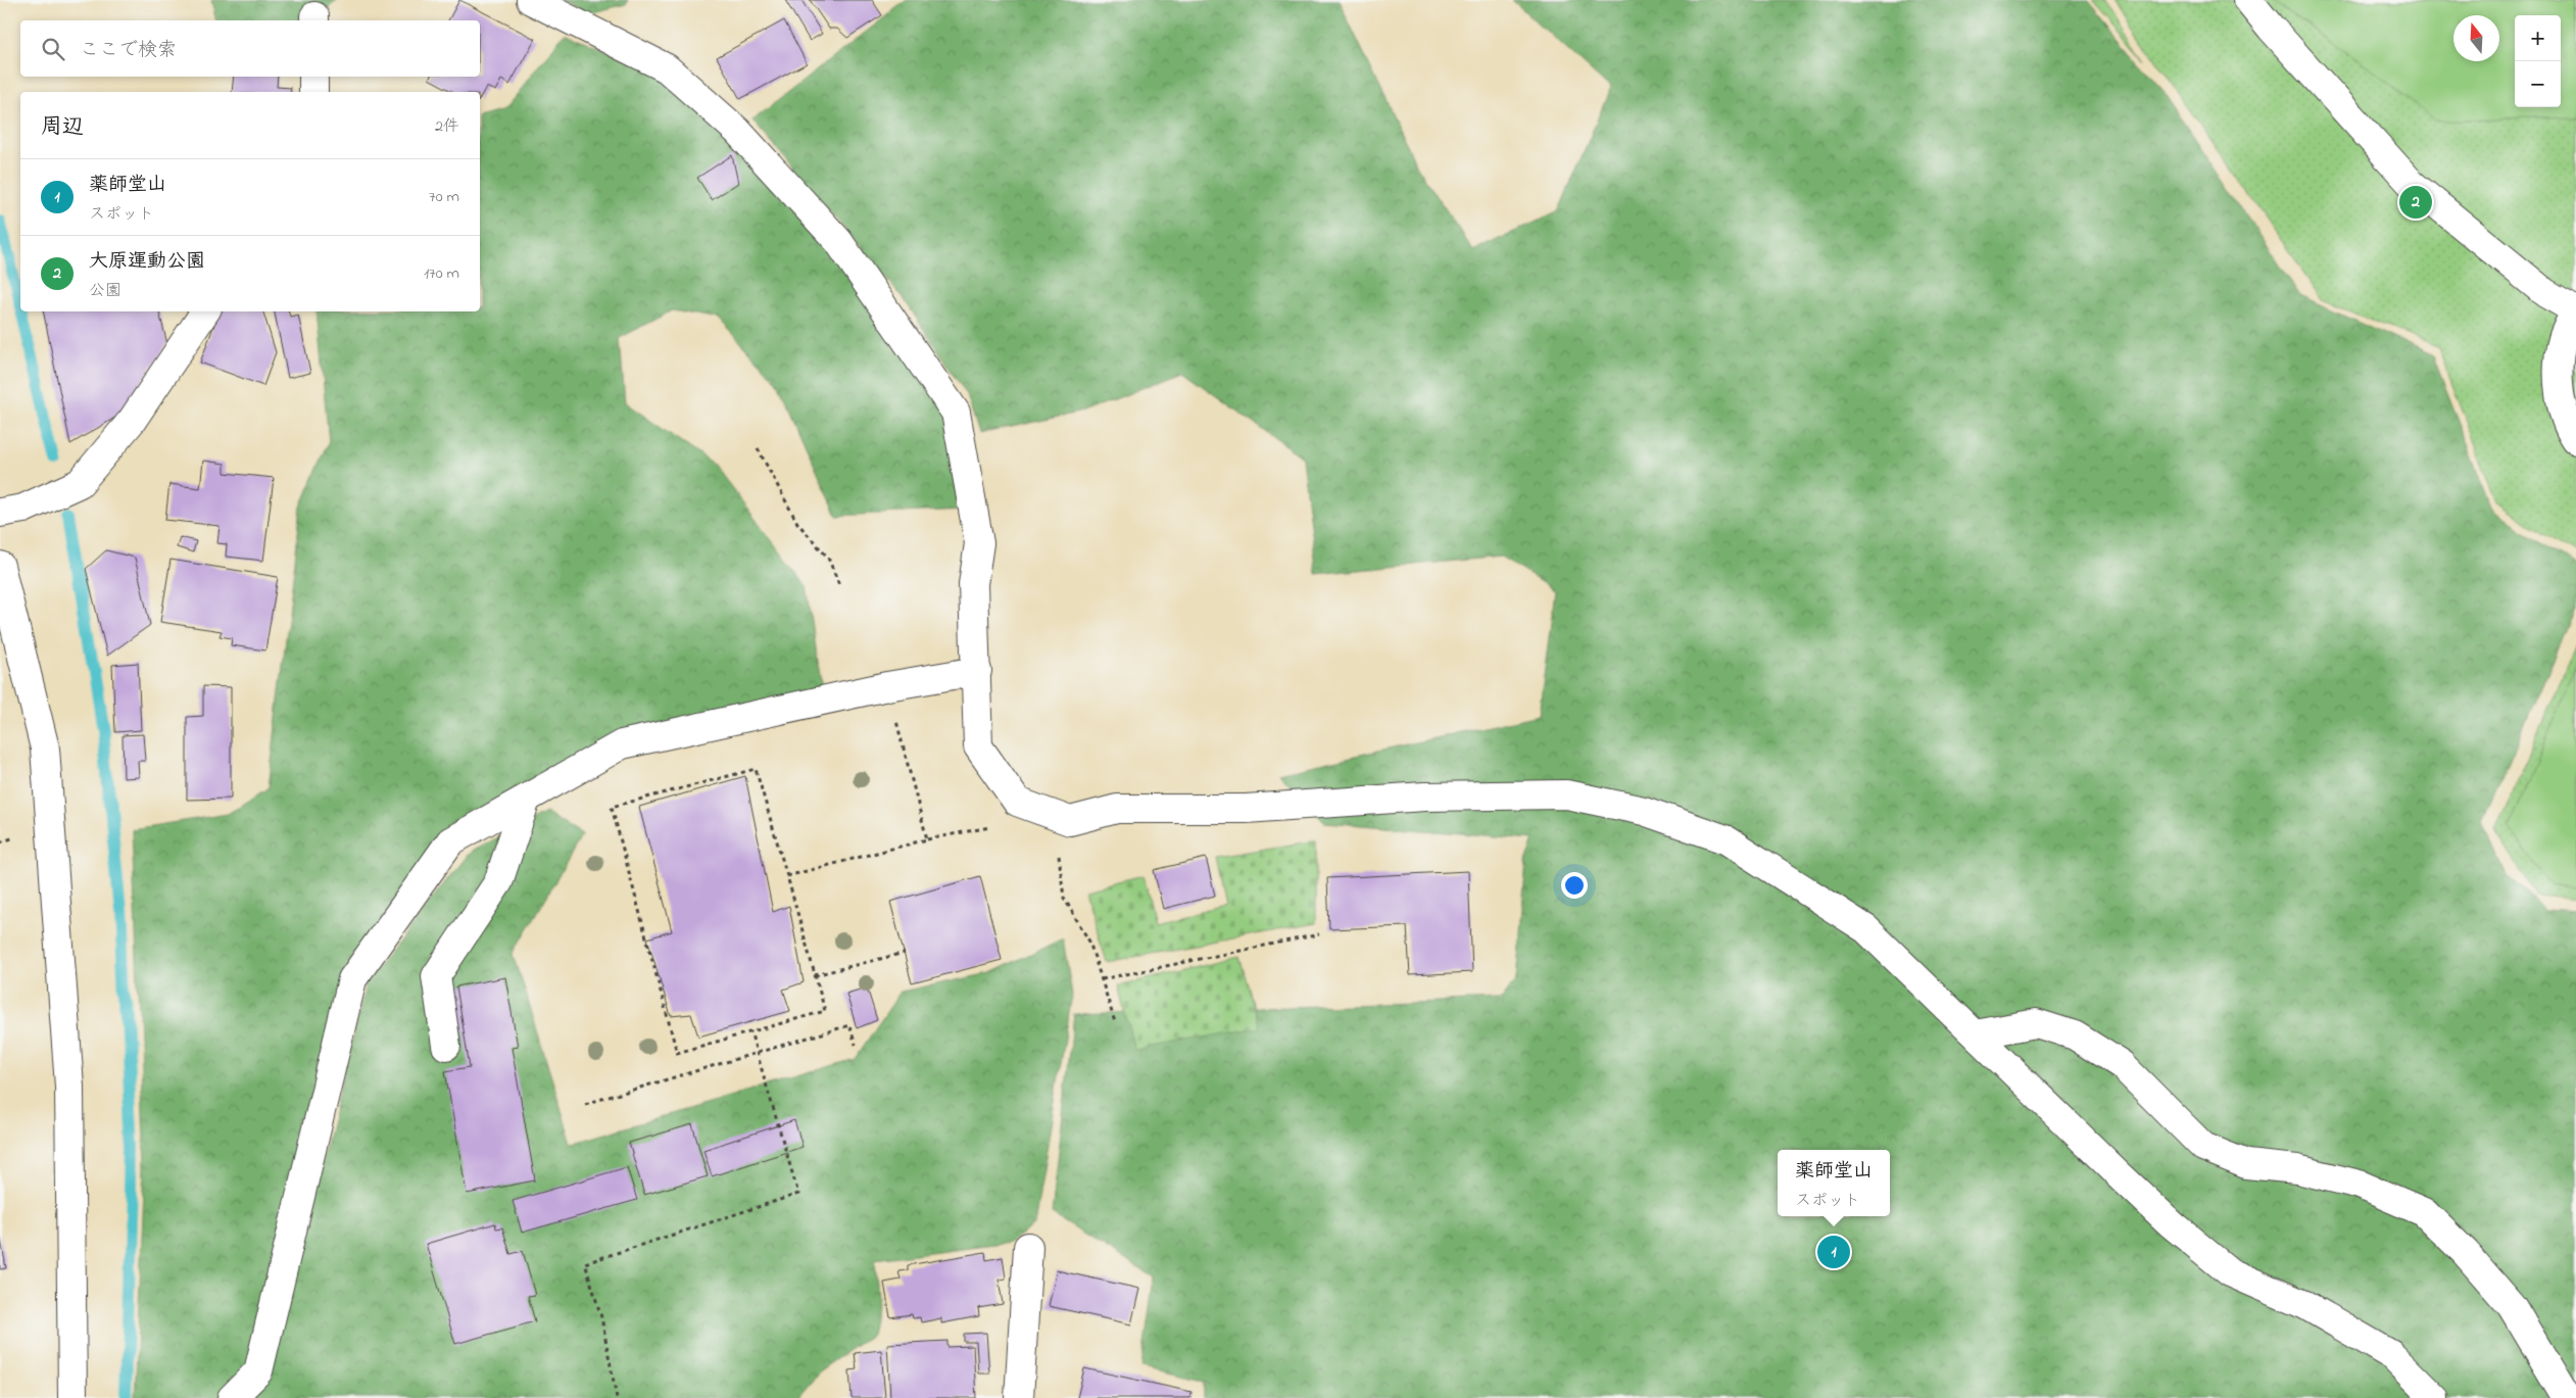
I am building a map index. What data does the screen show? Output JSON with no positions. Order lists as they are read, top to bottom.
{
  "north": "top",
  "page": {
    "map_buttons": ["+", "−"],
    "search": "ここで検索",
    "heading": ["周辺", "2件"],
    "list": [
      {
        "mark": "1",
        "name": "薬師堂山",
        "note": "スポット",
        "value": "70 m"
      },
      {
        "mark": "2",
        "name": "大原運動公園",
        "note": "公園",
        "value": "170 m"
      }
    ],
    "pins": ["2", "1"],
    "popup": ["薬師堂山", "スポット"]
  }
}
